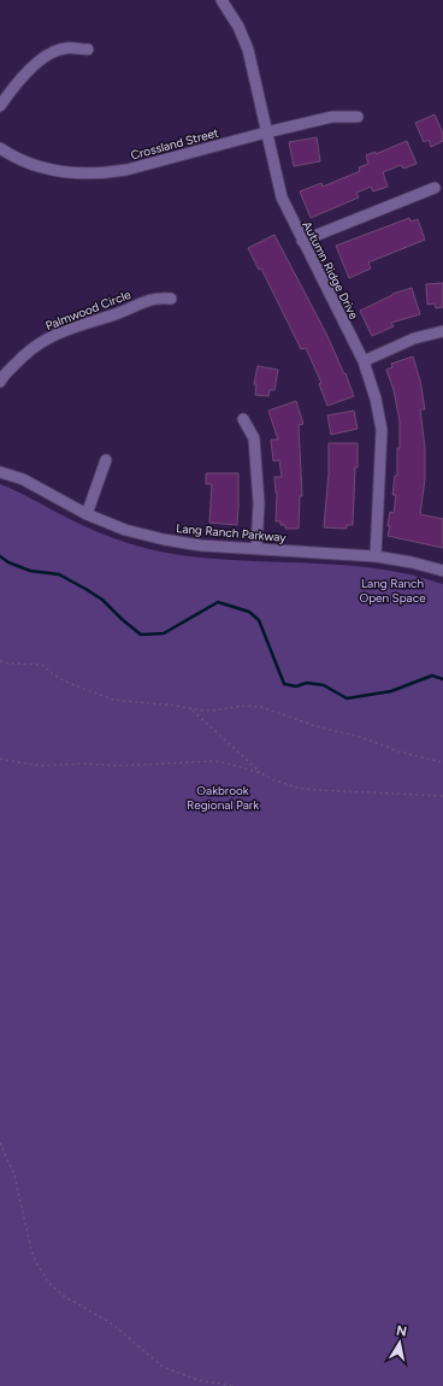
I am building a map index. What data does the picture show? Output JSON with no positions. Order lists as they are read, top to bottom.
{
  "streets": {
    "street": [
      "Crossland Street",
      "Autumn Ridge Drive",
      "Palmwood Circle",
      "Lang Ranch Parkway"
    ]
  },
  "crossings": [
    ["Crossland Street", "Autumn Ridge Drive"],
    ["Autumn Ridge Drive", "Lang Ranch Parkway"]
  ],
  "parks": ["Lang Ranch Open Space", "Oakbrook Regional Park"],
  "north": "top"
}
